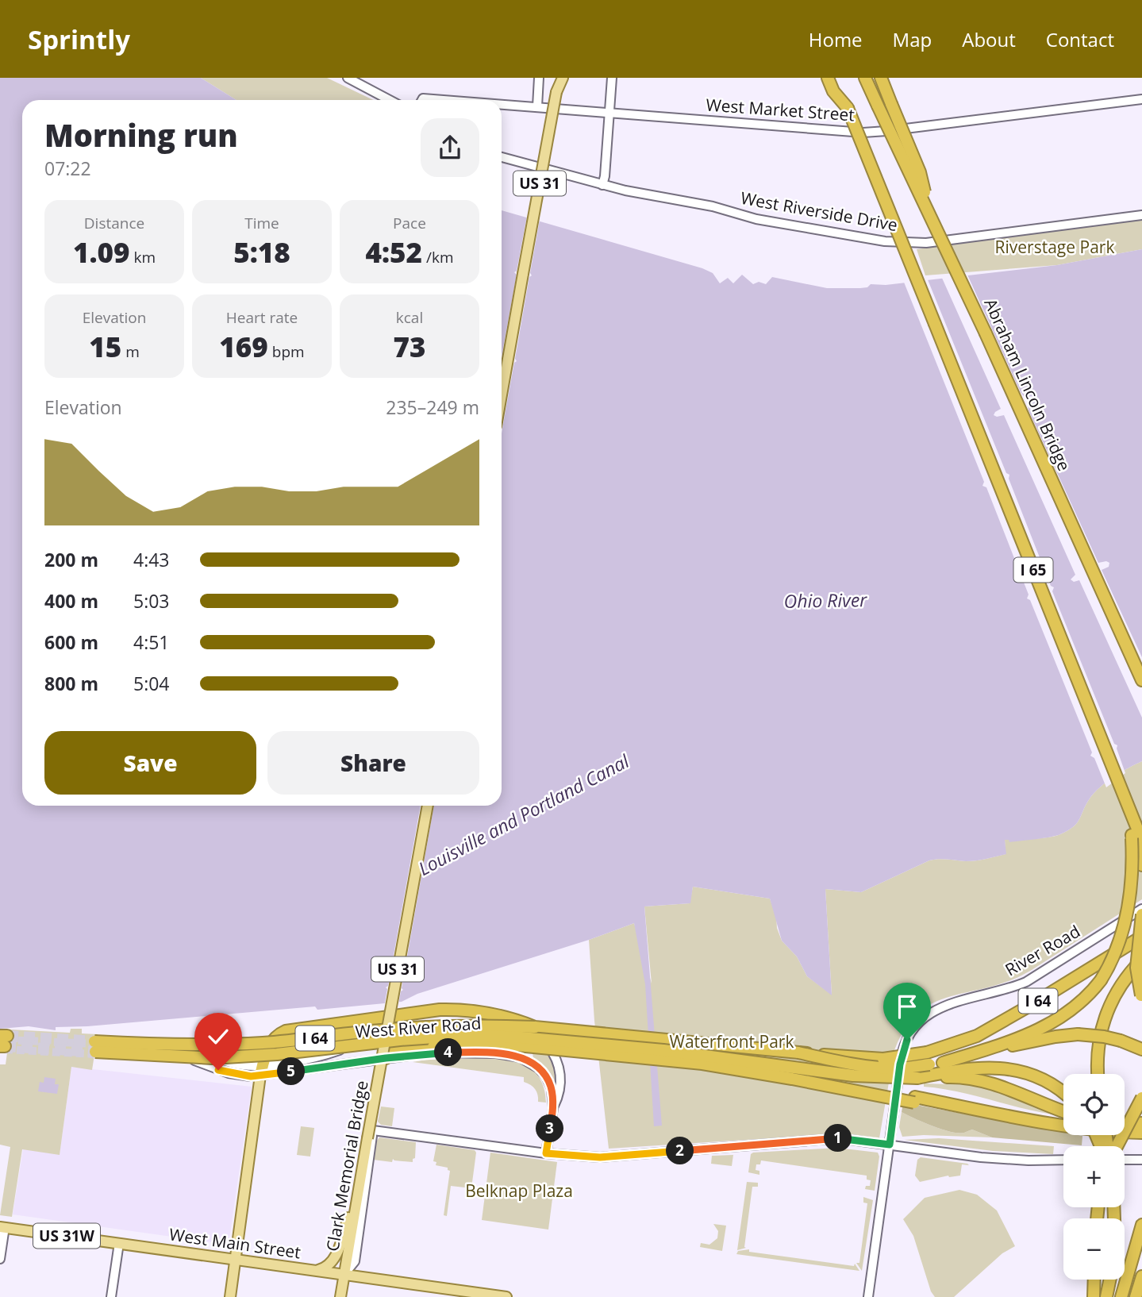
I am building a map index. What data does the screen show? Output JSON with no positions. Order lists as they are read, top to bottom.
{
  "streets": {
    "highway": ["Abraham Lincoln Bridge", "I 65", "I 64"],
    "main road": [
      "US 31",
      "Clark Memorial Bridge",
      "US 31W",
      "West Main Street"
    ],
    "street": [
      "West Market Street",
      "West Riverside Drive",
      "River Road",
      "West River Road"
    ]
  },
  "crossings": [
    ["I 64", "West River Road"],
    ["Clark Memorial Bridge", "West Main Street"]
  ],
  "water": ["Ohio River", "Louisville and Portland Canal"],
  "parks": ["Riverstage Park", "Waterfront Park", "Belknap Plaza"],
  "page": {
    "header": "Sprintly",
    "nav": [
      "Home",
      "Map",
      "About",
      "Contact"
    ],
    "heading": ["Morning run", "07:22"],
    "stats": [
      ["Distance", "1.09 km"],
      ["Time", "5:18"],
      ["Pace", "4:52 /km"],
      ["Elevation", "15 m"],
      ["Heart rate", "169 bpm"],
      ["kcal", "73"]
    ],
    "chart": ["Elevation", "235–249 m"],
    "list": [
      {
        "name": "200 m",
        "note": "4:43"
      },
      {
        "name": "400 m",
        "note": "5:03"
      },
      {
        "name": "600 m",
        "note": "4:51"
      },
      {
        "name": "800 m",
        "note": "5:04"
      }
    ],
    "buttons": ["Save", "Share"],
    "pins": [
      "4",
      "5",
      "3",
      "1",
      "2"
    ],
    "map_buttons": ["+", "−"]
  }
}
